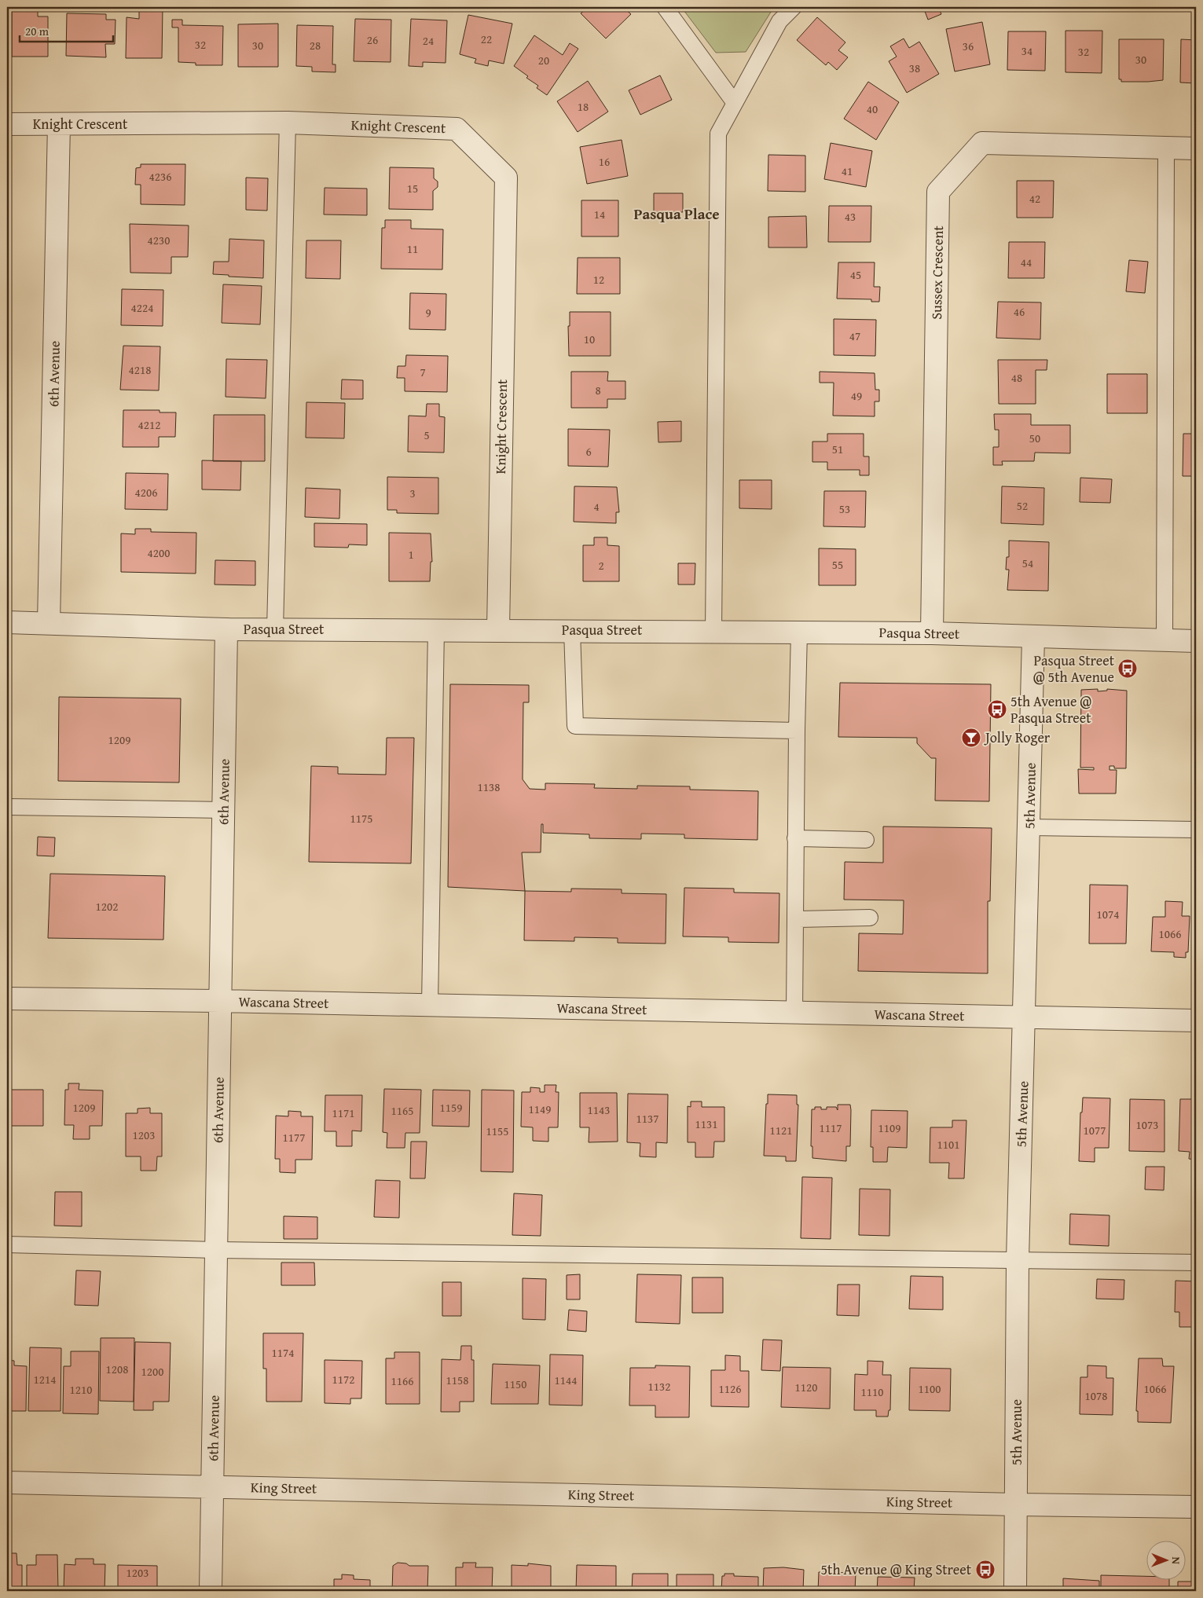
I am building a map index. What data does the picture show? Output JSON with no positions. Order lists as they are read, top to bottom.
{
  "streets": {
    "street": [
      "Knight Crescent",
      "Sussex Crescent",
      "6th Avenue",
      "Pasqua Street",
      "5th Avenue",
      "Wascana Street",
      "King Street"
    ]
  },
  "crossings": [
    ["Knight Crescent", "6th Avenue"],
    ["Knight Crescent", "Pasqua Street"],
    ["Sussex Crescent", "Pasqua Street"],
    ["6th Avenue", "Pasqua Street"],
    ["6th Avenue", "Wascana Street"],
    ["6th Avenue", "King Street"],
    ["Pasqua Street", "5th Avenue"],
    ["5th Avenue", "Wascana Street"],
    ["5th Avenue", "King Street"]
  ],
  "districts": ["Pasqua Place"],
  "places": {
    "bus stop": ["Pasqua Street @ 5th Avenue", "5th Avenue @ Pasqua Street", "5th Avenue @ King Street"],
    "bar": ["Jolly Roger"]
  },
  "house_numbers": [
    "22",
    "26",
    "24",
    "32",
    "30",
    "28",
    "36",
    "34",
    "32",
    "30",
    "20",
    "38",
    "18",
    "40",
    "16",
    "41",
    "4236",
    "15",
    "42",
    "14",
    "43",
    "4230",
    "11",
    "44",
    "45",
    "12",
    "4224",
    "46",
    "9",
    "47",
    "10",
    "4218",
    "7",
    "48",
    "8",
    "49",
    "4212",
    "5",
    "50",
    "51",
    "6",
    "4206",
    "3",
    "52",
    "4",
    "53",
    "4200",
    "1",
    "54",
    "55",
    "2",
    "1209",
    "1138",
    "1175",
    "1202",
    "1074",
    "1066",
    "1209",
    "1159",
    "1149",
    "1143",
    "1165",
    "1171",
    "1137",
    "1131",
    "1073",
    "1117",
    "1109",
    "1121",
    "1077",
    "1155",
    "1203",
    "1177",
    "1101",
    "1174",
    "1208",
    "1200",
    "1214",
    "1172",
    "1158",
    "1144",
    "1166",
    "1150",
    "1132",
    "1120",
    "1126",
    "1100",
    "1066",
    "1210",
    "1110",
    "1078",
    "1203"
  ],
  "scale_bar": "20 m",
  "north": "right"
}
